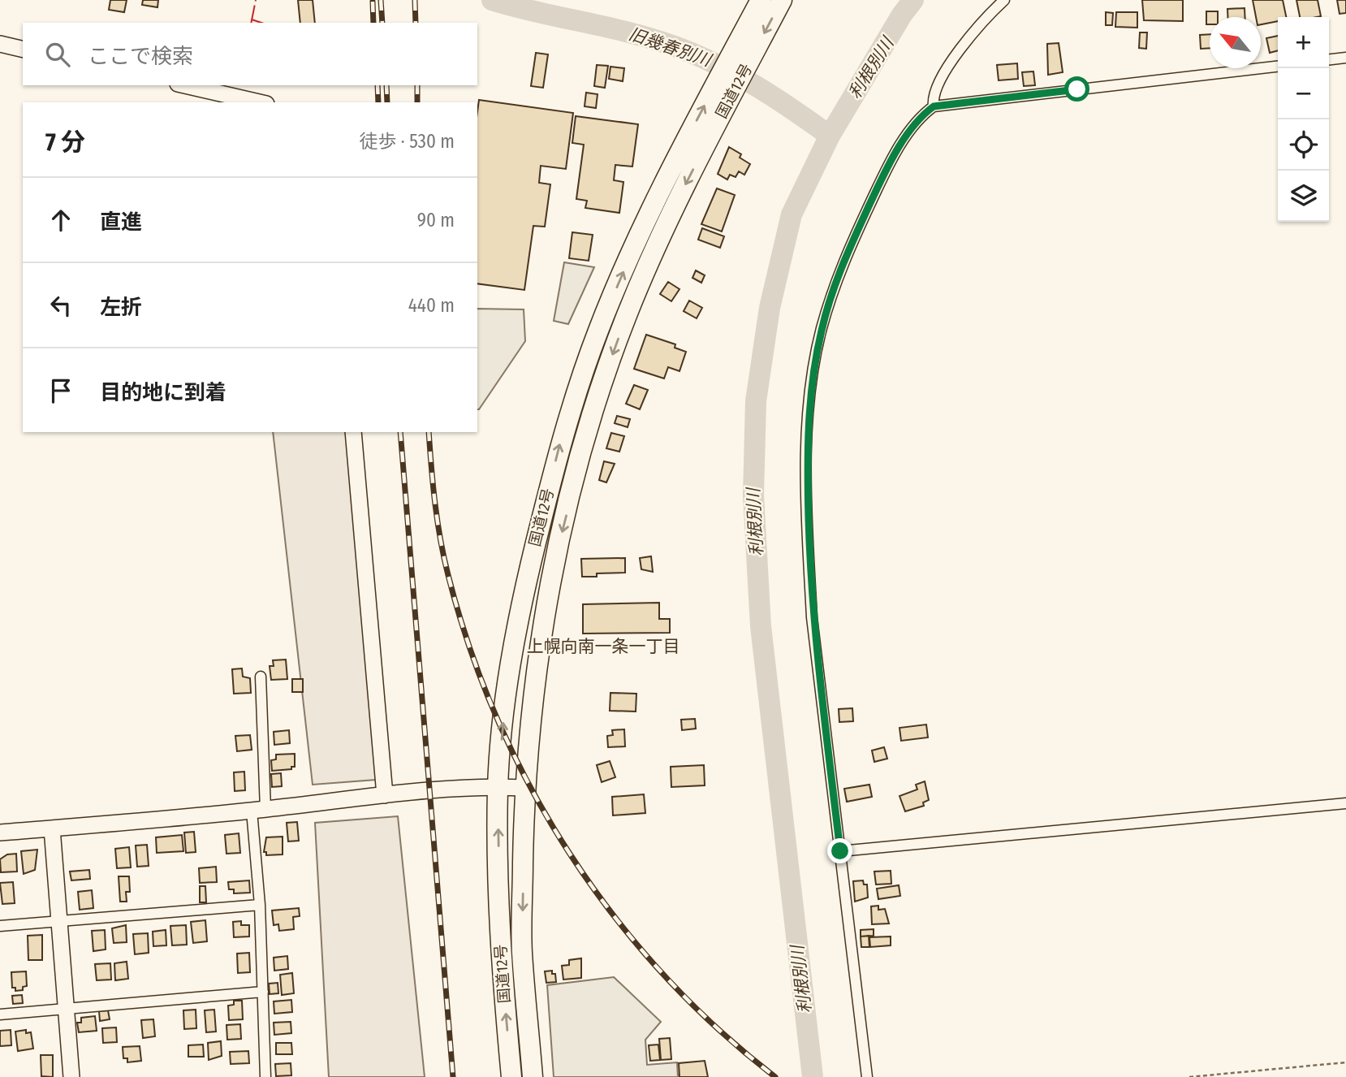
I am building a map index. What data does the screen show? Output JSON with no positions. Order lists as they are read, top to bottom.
{
  "streets": {
    "highway": ["国道12号"]
  },
  "districts": ["上幌向南一条一丁目"],
  "water": ["旧幾春別川", "利根別川"],
  "north": "top left",
  "page": {
    "map_buttons": ["+", "−"],
    "search": "ここで検索",
    "heading": ["7 分", "徒歩 · 530 m"],
    "list": [
      ["直進", "90 m"],
      ["左折", "440 m"],
      "目的地に到着"
    ]
  }
}
